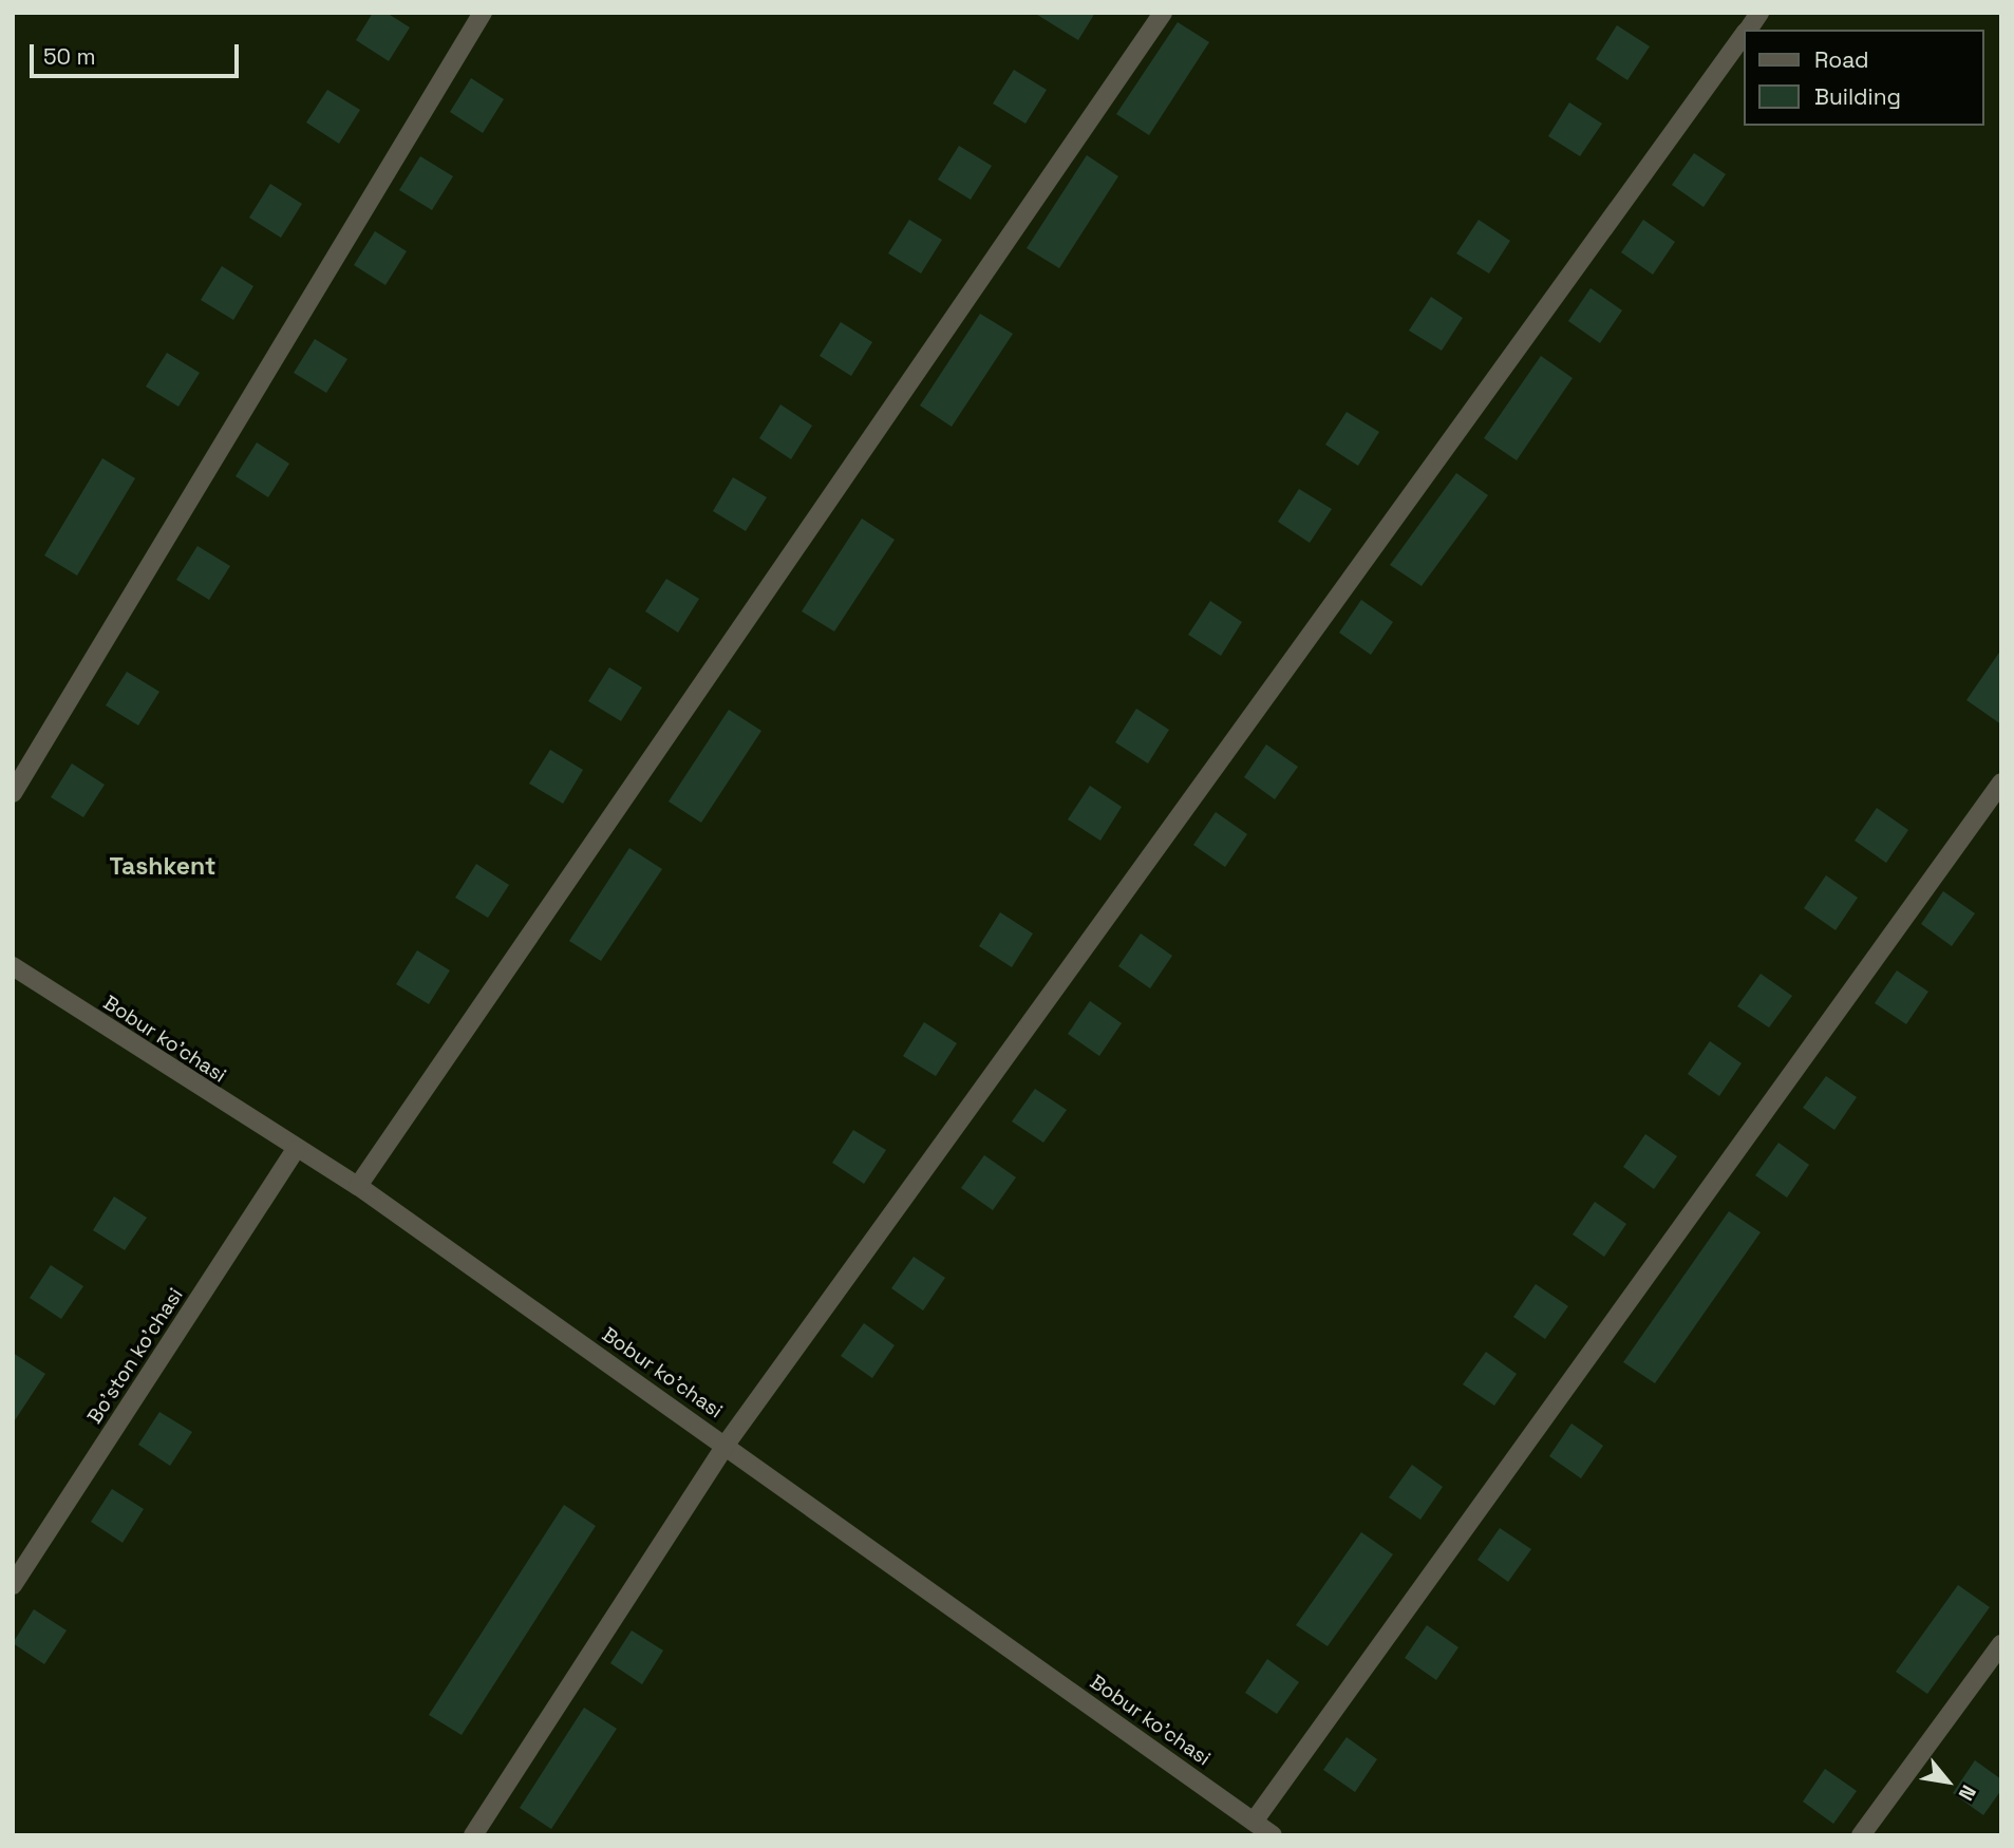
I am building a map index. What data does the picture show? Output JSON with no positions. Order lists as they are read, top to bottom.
{
  "streets": {
    "street": ["Bobur ko'chasi", "Bo'ston ko'chasi"]
  },
  "crossings": [
    ["Bobur ko'chasi", "Bo'ston ko'chasi"]
  ],
  "districts": ["Tashkent"],
  "legend": ["Road", "Building"],
  "scale_bar": "50 m",
  "north": "bottom right"
}
